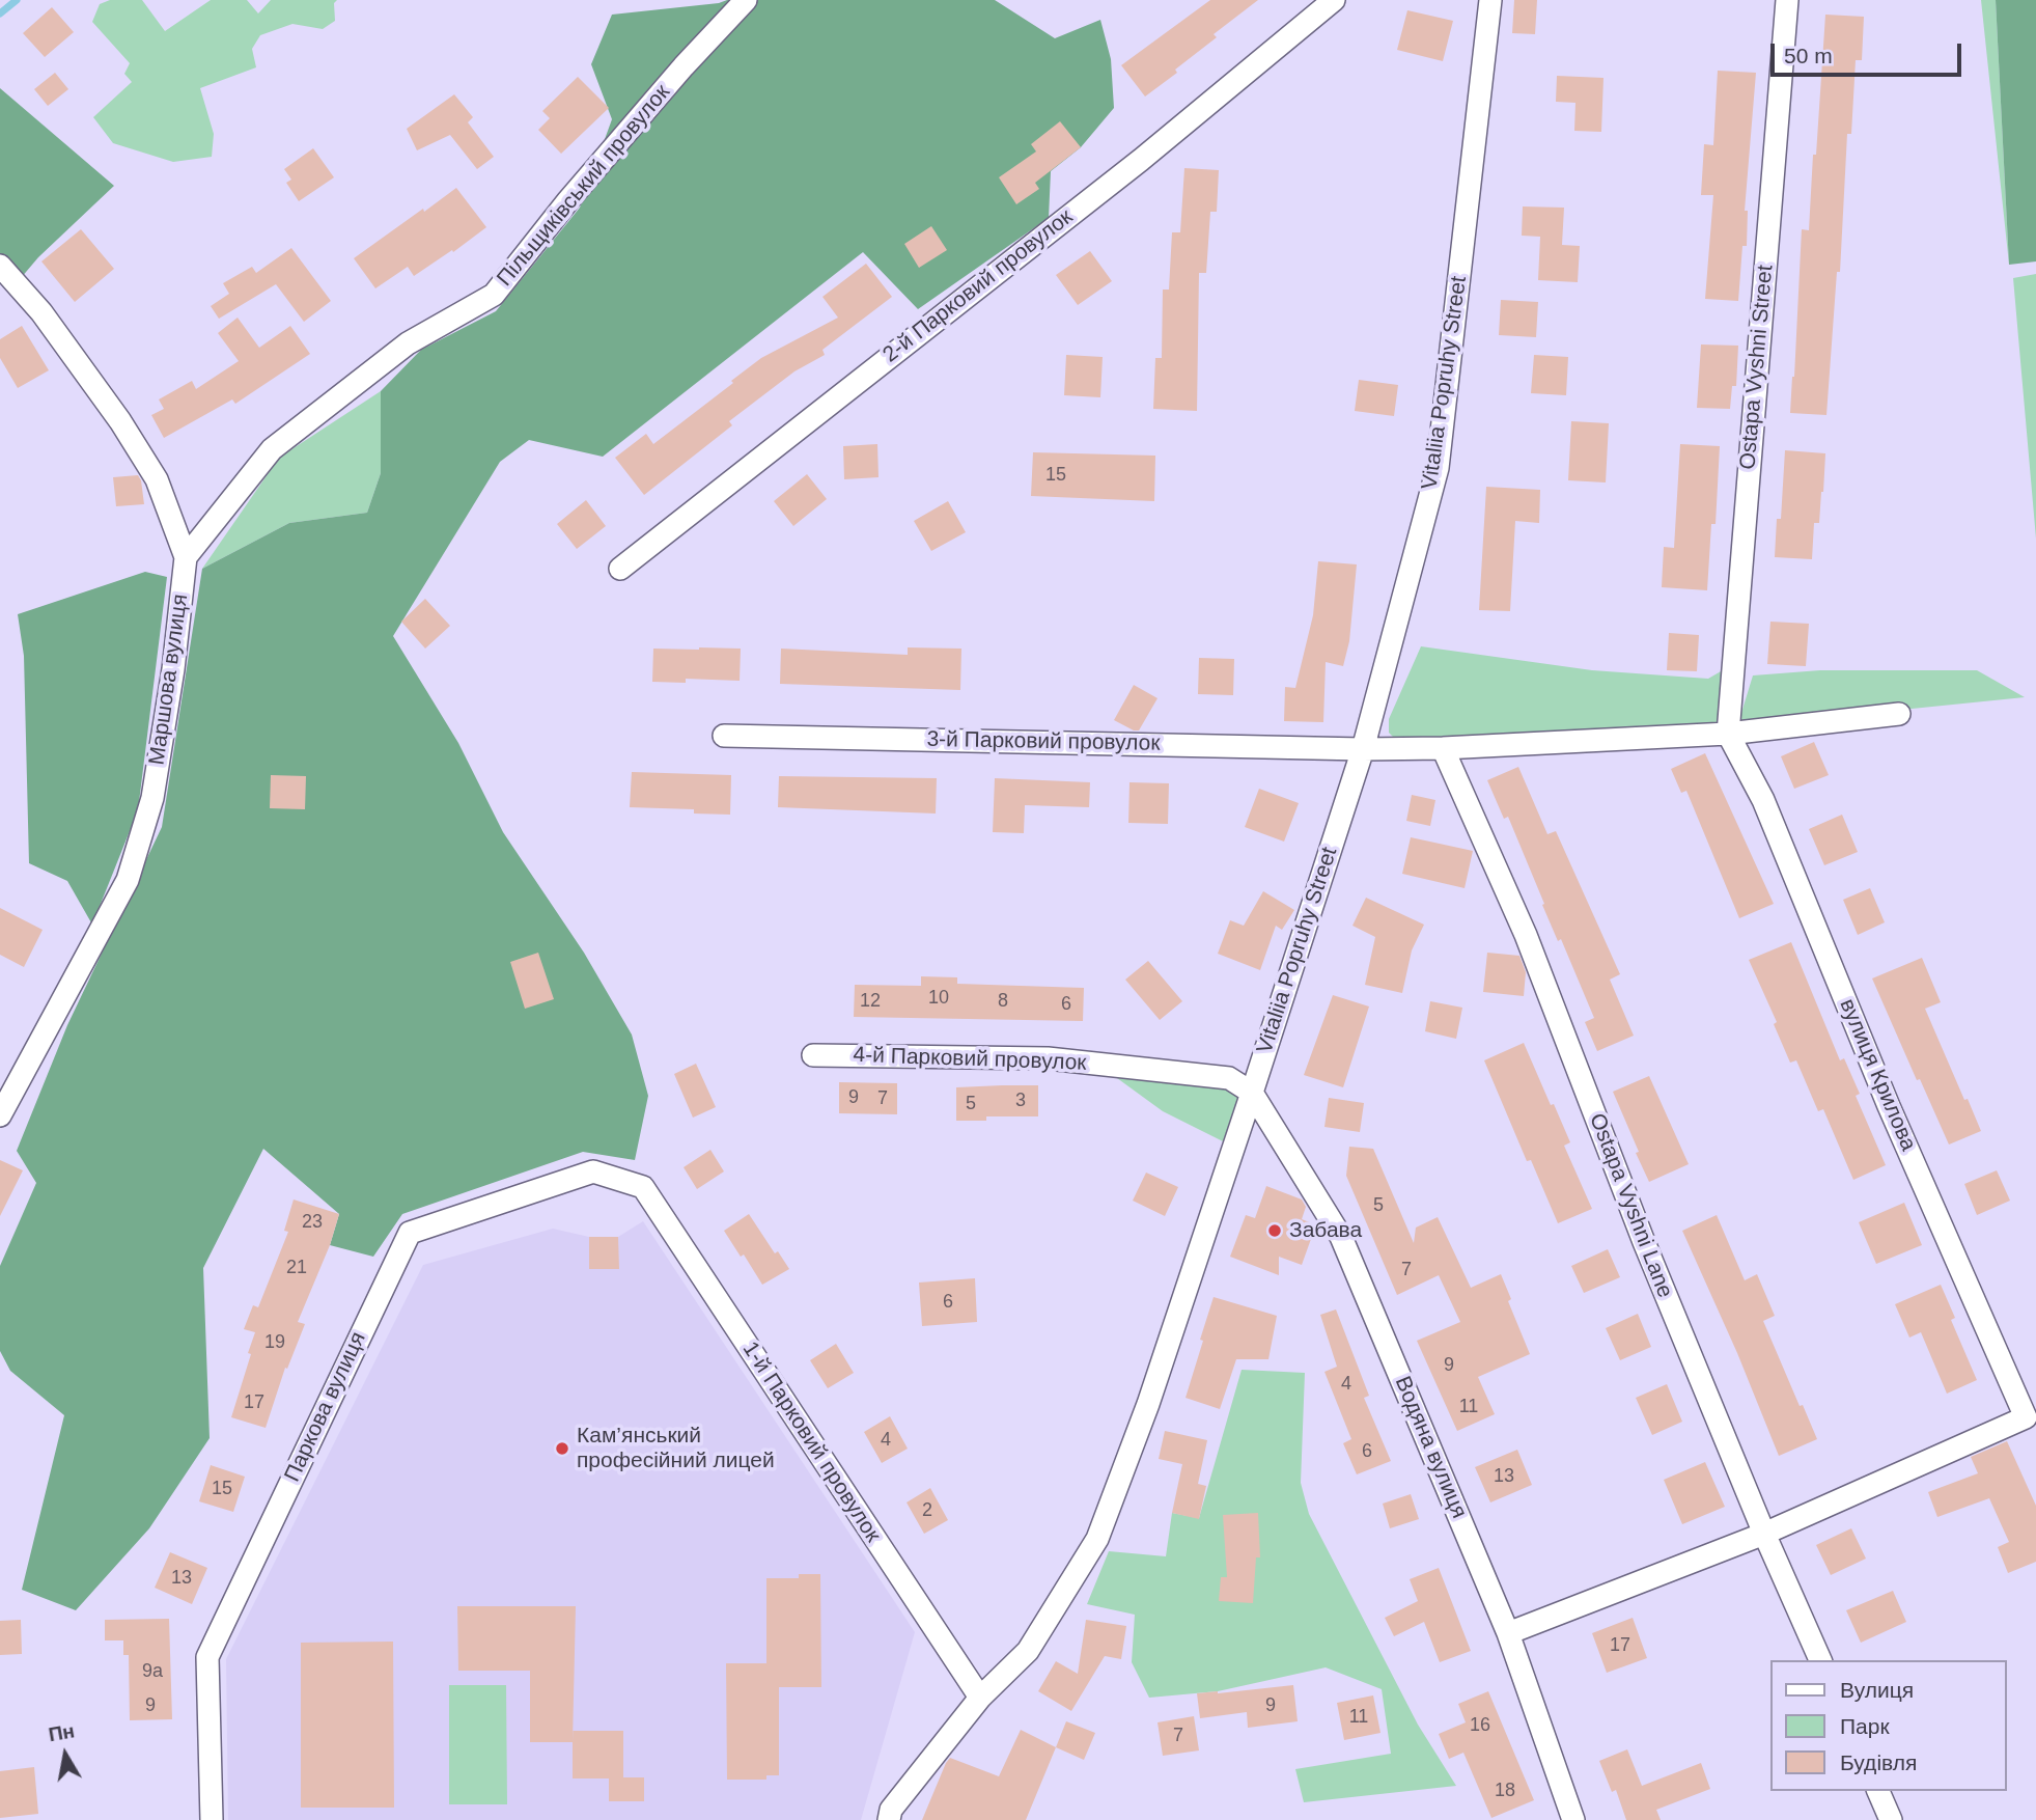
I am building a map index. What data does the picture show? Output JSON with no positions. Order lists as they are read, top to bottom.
{
  "streets": {
    "street": [
      "Пільщиківський провулок",
      "2-й Парковий провулок",
      "Ostapa Vyshni Street",
      "Vitaliia Popruhy Street",
      "Маршова вулиця",
      "3-й Парковий провулок",
      "4-й Парковий провулок",
      "вулиця Крилова",
      "Ostapa Vyshni Lane",
      "Паркова вулиця",
      "1-й Парковий провулок",
      "Водяна вулиця"
    ]
  },
  "crossings": [
    ["Пільщиківський провулок", "Маршова вулиця"],
    ["Ostapa Vyshni Street", "3-й Парковий провулок"],
    ["Ostapa Vyshni Street", "вулиця Крилова"],
    ["Vitaliia Popruhy Street", "3-й Парковий провулок"],
    ["Vitaliia Popruhy Street", "4-й Парковий провулок"],
    ["Vitaliia Popruhy Street", "1-й Парковий провулок"],
    ["Vitaliia Popruhy Street", "Водяна вулиця"],
    ["3-й Парковий провулок", "вулиця Крилова"],
    ["3-й Парковий провулок", "Ostapa Vyshni Lane"],
    ["4-й Парковий провулок", "Водяна вулиця"],
    ["вулиця Крилова", "Ostapa Vyshni Lane"],
    ["Паркова вулиця", "1-й Парковий провулок"]
  ],
  "places": ["Забава", "Кам’янський професійний лицей"],
  "house_numbers": [
    "15",
    "10",
    "12",
    "8",
    "6",
    "9",
    "7",
    "3",
    "5",
    "5",
    "23",
    "21",
    "7",
    "6",
    "19",
    "9",
    "4",
    "17",
    "11",
    "4",
    "6",
    "13",
    "15",
    "2",
    "13",
    "17",
    "9а",
    "9",
    "9",
    "11",
    "16",
    "7",
    "18"
  ],
  "legend": ["Вулиця", "Парк", "Будівля"],
  "scale_bar": "50 m",
  "north": "top"
}
